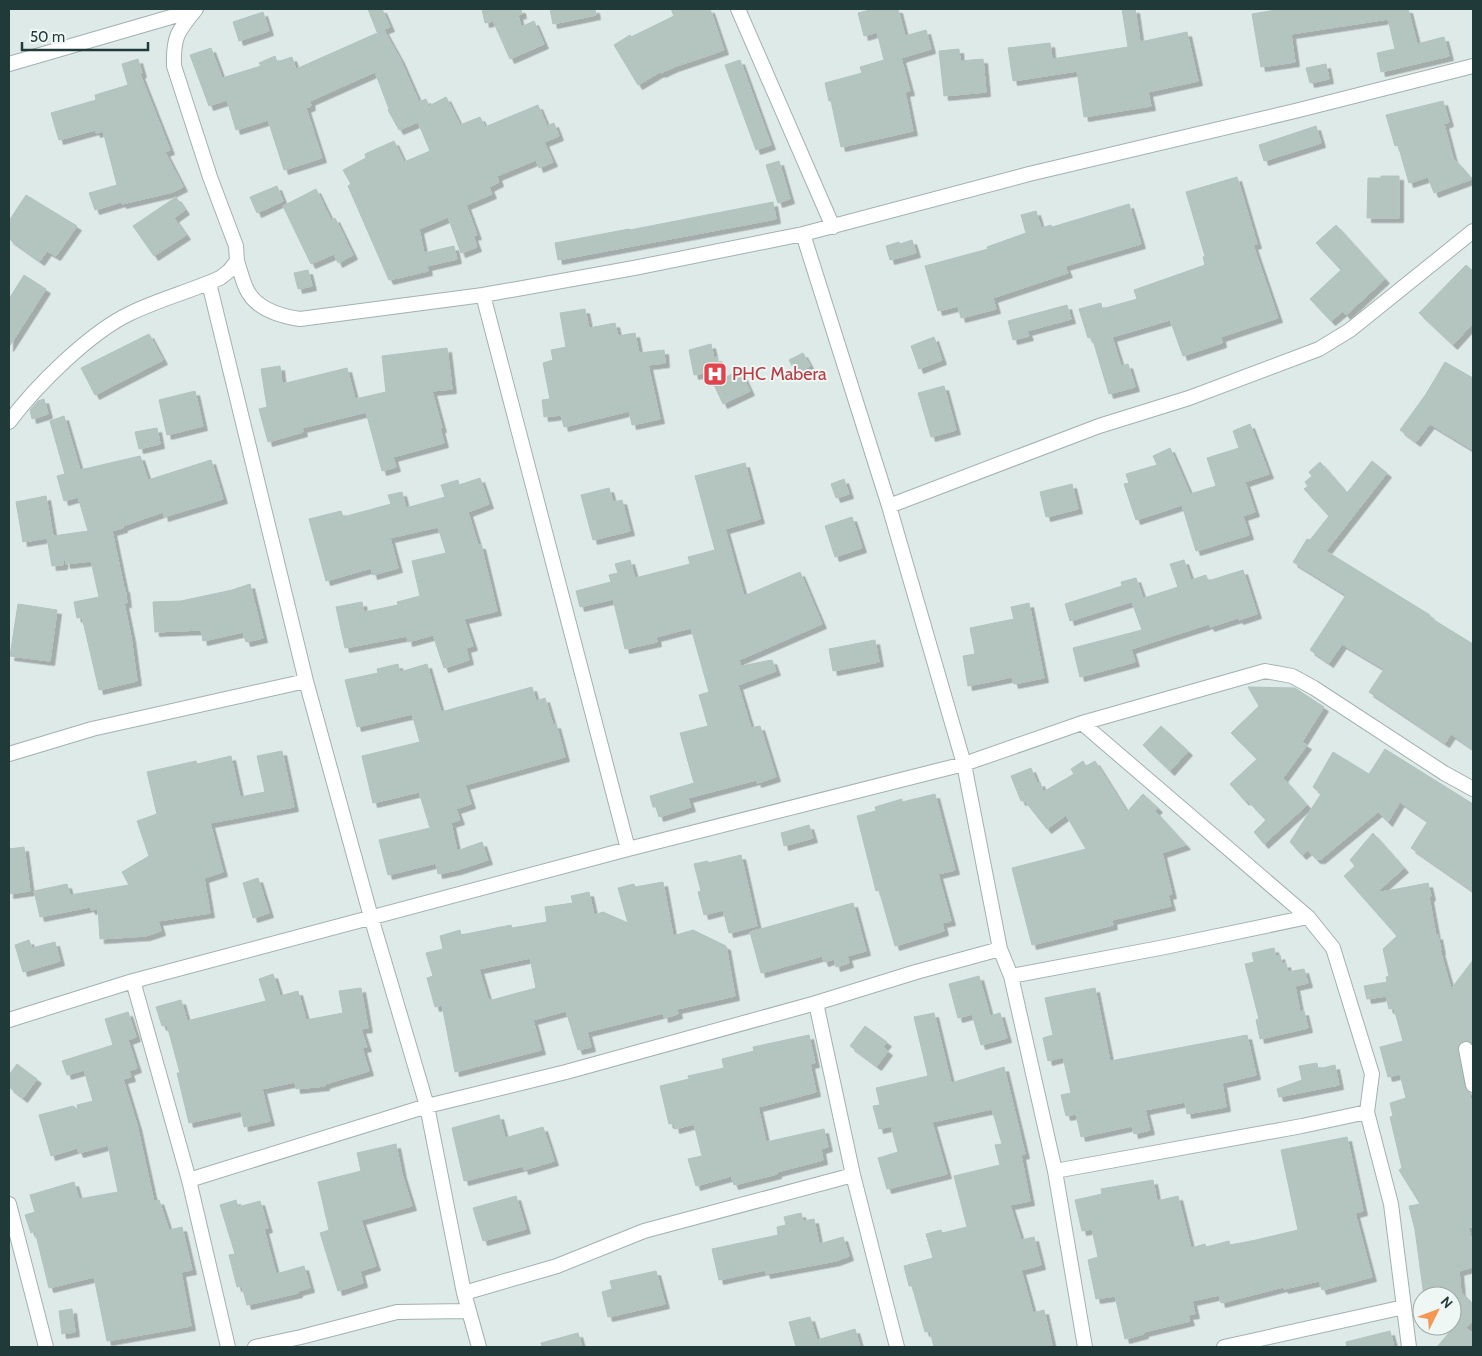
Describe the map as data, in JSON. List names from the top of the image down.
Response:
{
  "places": {
    "hospital": ["PHC Mabera"]
  },
  "scale_bar": "50 m",
  "north": "top right"
}
